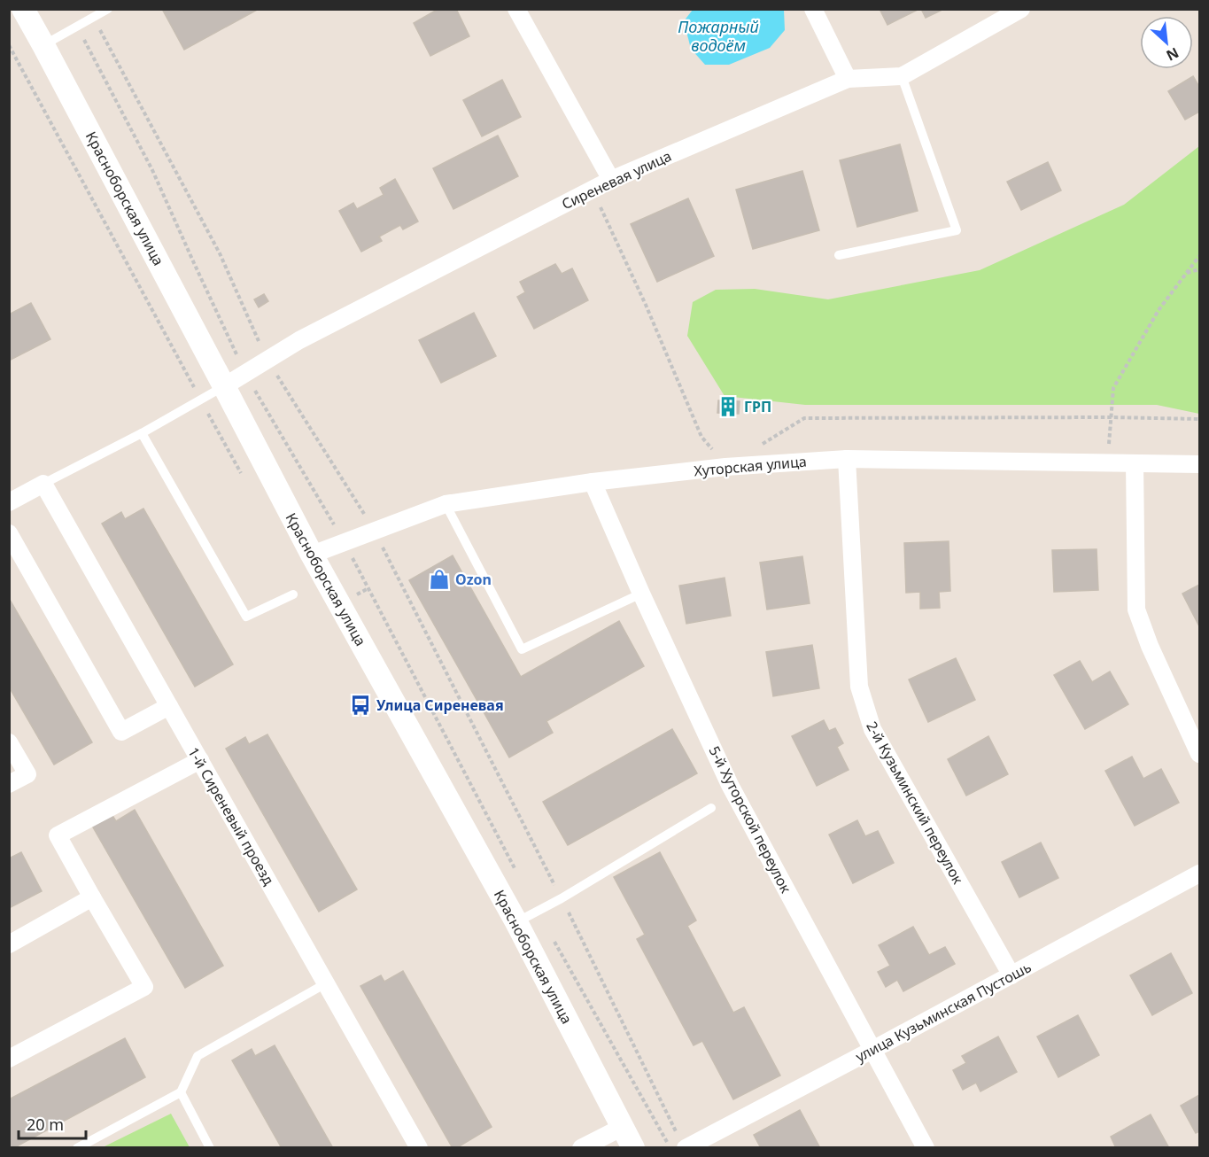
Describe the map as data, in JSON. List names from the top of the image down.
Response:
{
  "streets": {
    "street": [
      "Сиреневая улица",
      "Красноборская улица",
      "Хуторская улица",
      "2-й Кузьминский переулок",
      "1-й Сиреневый проезд",
      "5-й Хуторской переулок",
      "улица Кузьминская Пустошь"
    ]
  },
  "crossings": [
    ["Сиреневая улица", "Красноборская улица"],
    ["Красноборская улица", "Хуторская улица"],
    ["Хуторская улица", "2-й Кузьминский переулок"],
    ["Хуторская улица", "5-й Хуторской переулок"],
    ["2-й Кузьминский переулок", "улица Кузьминская Пустошь"],
    ["5-й Хуторской переулок", "улица Кузьминская Пустошь"]
  ],
  "water": ["Пожарный водоём"],
  "places": {
    "building": ["ГРП"],
    "shop": ["Ozon"],
    "bus stop": ["Улица Сиреневая"]
  },
  "scale_bar": "20 m",
  "north": "bottom right"
}
